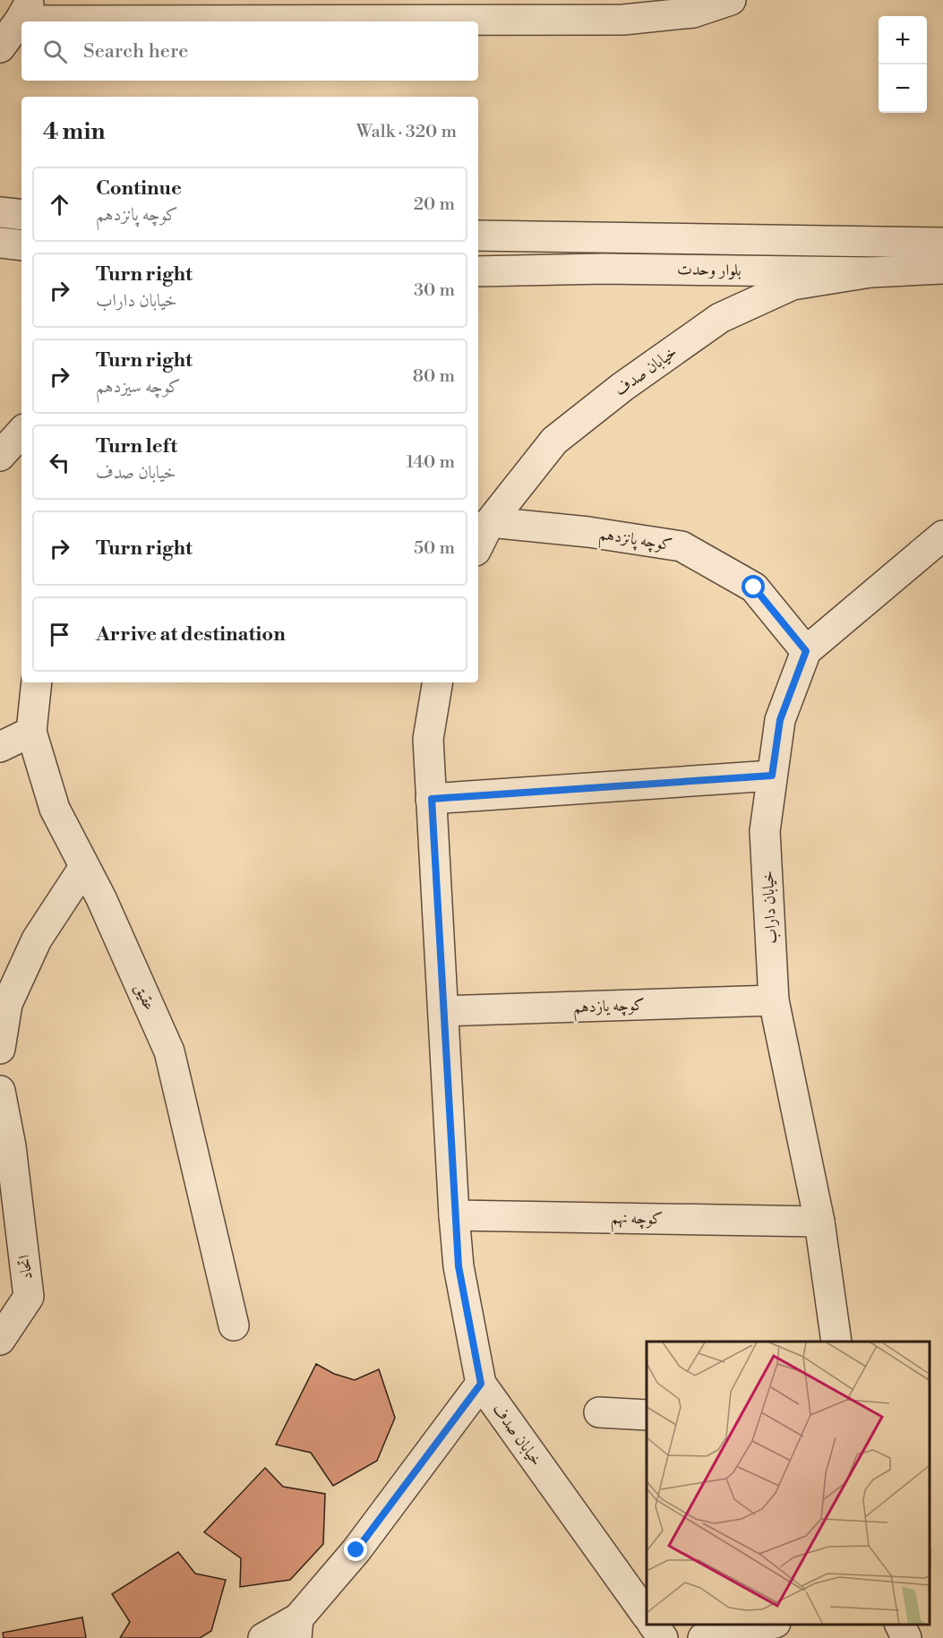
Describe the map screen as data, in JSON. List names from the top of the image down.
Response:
{
  "streets": {
    "street": [
      "بلوار وحدت",
      "خیابان صدف",
      "کوچه پانزدهم",
      "خیابان داراب",
      "عقیق",
      "کوچه یازدهم",
      "کوچه نهم",
      "اتحاد"
    ]
  },
  "crossings": [
    ["بلوار وحدت", "خیابان صدف"],
    ["خیابان صدف", "کوچه پانزدهم"],
    ["خیابان صدف", "کوچه یازدهم"],
    ["خیابان صدف", "کوچه نهم"],
    ["کوچه پانزدهم", "خیابان داراب"],
    ["خیابان داراب", "کوچه یازدهم"],
    ["خیابان داراب", "کوچه نهم"]
  ],
  "page": {
    "map_buttons": ["+", "−"],
    "search": "Search here",
    "heading": ["4 min", "Walk · 320 m"],
    "list": [
      ["Continue", "کوچه پانزدهم", "20 m"],
      ["Turn right", "خیابان داراب", "30 m"],
      ["Turn right", "کوچه سیزدهم", "80 m"],
      ["Turn left", "خیابان صدف", "140 m"],
      ["Turn right", "50 m"],
      "Arrive at destination"
    ]
  }
}
